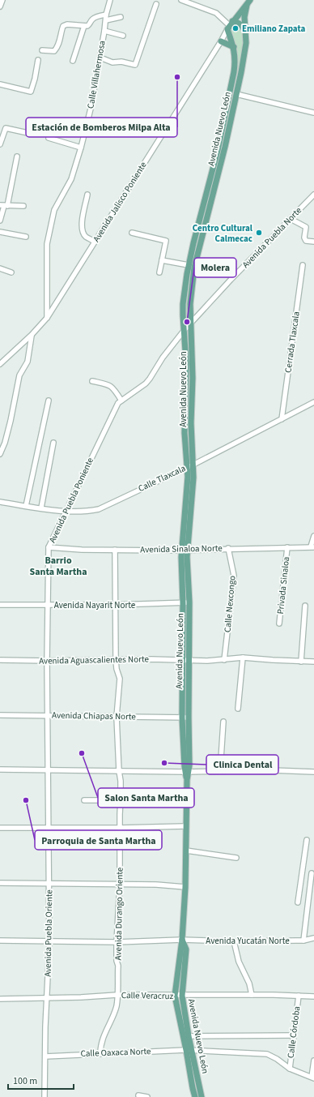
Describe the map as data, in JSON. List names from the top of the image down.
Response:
{
  "streets": {
    "main road": ["Avenida Nuevo León"],
    "street": [
      "Calle Villahermosa",
      "Avenida Jalisco Poniente",
      "Avenida Puebla Norte",
      "Cerrada Tlaxcala",
      "Calle Tlaxcala",
      "Avenida Puebla Poniente",
      "Avenida Sinaloa Norte",
      "Privada Sinaloa",
      "Calle Nexcongo",
      "Avenida Nayarit Norte",
      "Avenida Aguascalientes Norte",
      "Avenida Chiapas Norte",
      "Avenida Durango Oriente",
      "Avenida Puebla Oriente",
      "Avenida Yucatán Norte",
      "Calle Veracruz",
      "Calle Córdoba",
      "Calle Oaxaca Norte"
    ]
  },
  "crossings": [
    ["Calle Villahermosa", "Avenida Jalisco Poniente"],
    ["Avenida Nuevo León", "Avenida Jalisco Poniente"],
    ["Avenida Nuevo León", "Avenida Puebla Norte"],
    ["Avenida Nuevo León", "Calle Tlaxcala"],
    ["Avenida Nuevo León", "Avenida Puebla Poniente"],
    ["Avenida Nuevo León", "Avenida Sinaloa Norte"],
    ["Avenida Nuevo León", "Avenida Nayarit Norte"],
    ["Avenida Nuevo León", "Avenida Aguascalientes Norte"],
    ["Avenida Nuevo León", "Avenida Chiapas Norte"],
    ["Avenida Nuevo León", "Avenida Yucatán Norte"],
    ["Avenida Nuevo León", "Calle Veracruz"],
    ["Avenida Nuevo León", "Calle Oaxaca Norte"],
    ["Avenida Puebla Norte", "Avenida Puebla Poniente"],
    ["Cerrada Tlaxcala", "Calle Tlaxcala"],
    ["Calle Tlaxcala", "Avenida Puebla Poniente"],
    ["Avenida Puebla Poniente", "Avenida Sinaloa Norte"],
    ["Avenida Puebla Poniente", "Avenida Nayarit Norte"],
    ["Avenida Puebla Poniente", "Avenida Aguascalientes Norte"],
    ["Avenida Puebla Poniente", "Avenida Chiapas Norte"],
    ["Avenida Puebla Poniente", "Avenida Puebla Oriente"],
    ["Avenida Sinaloa Norte", "Privada Sinaloa"],
    ["Avenida Sinaloa Norte", "Calle Nexcongo"],
    ["Avenida Sinaloa Norte", "Avenida Durango Oriente"],
    ["Calle Nexcongo", "Avenida Aguascalientes Norte"],
    ["Avenida Nayarit Norte", "Avenida Durango Oriente"],
    ["Avenida Aguascalientes Norte", "Avenida Durango Oriente"],
    ["Avenida Chiapas Norte", "Avenida Durango Oriente"],
    ["Avenida Durango Oriente", "Avenida Yucatán Norte"],
    ["Avenida Durango Oriente", "Calle Veracruz"],
    ["Avenida Durango Oriente", "Calle Oaxaca Norte"],
    ["Avenida Puebla Oriente", "Avenida Yucatán Norte"],
    ["Avenida Puebla Oriente", "Calle Veracruz"],
    ["Avenida Puebla Oriente", "Calle Oaxaca Norte"],
    ["Calle Veracruz", "Calle Córdoba"],
    ["Calle Córdoba", "Calle Oaxaca Norte"]
  ],
  "districts": ["Barrio Santa Martha"],
  "places": [
    "Emiliano Zapata",
    "Estación de Bomberos Milpa Alta",
    "Centro Cultural Calmecac",
    "Molera",
    "Salon Santa Martha",
    "Clinica Dental",
    "Parroquia de Santa Martha"
  ],
  "scale_bar": "100 m"
}
